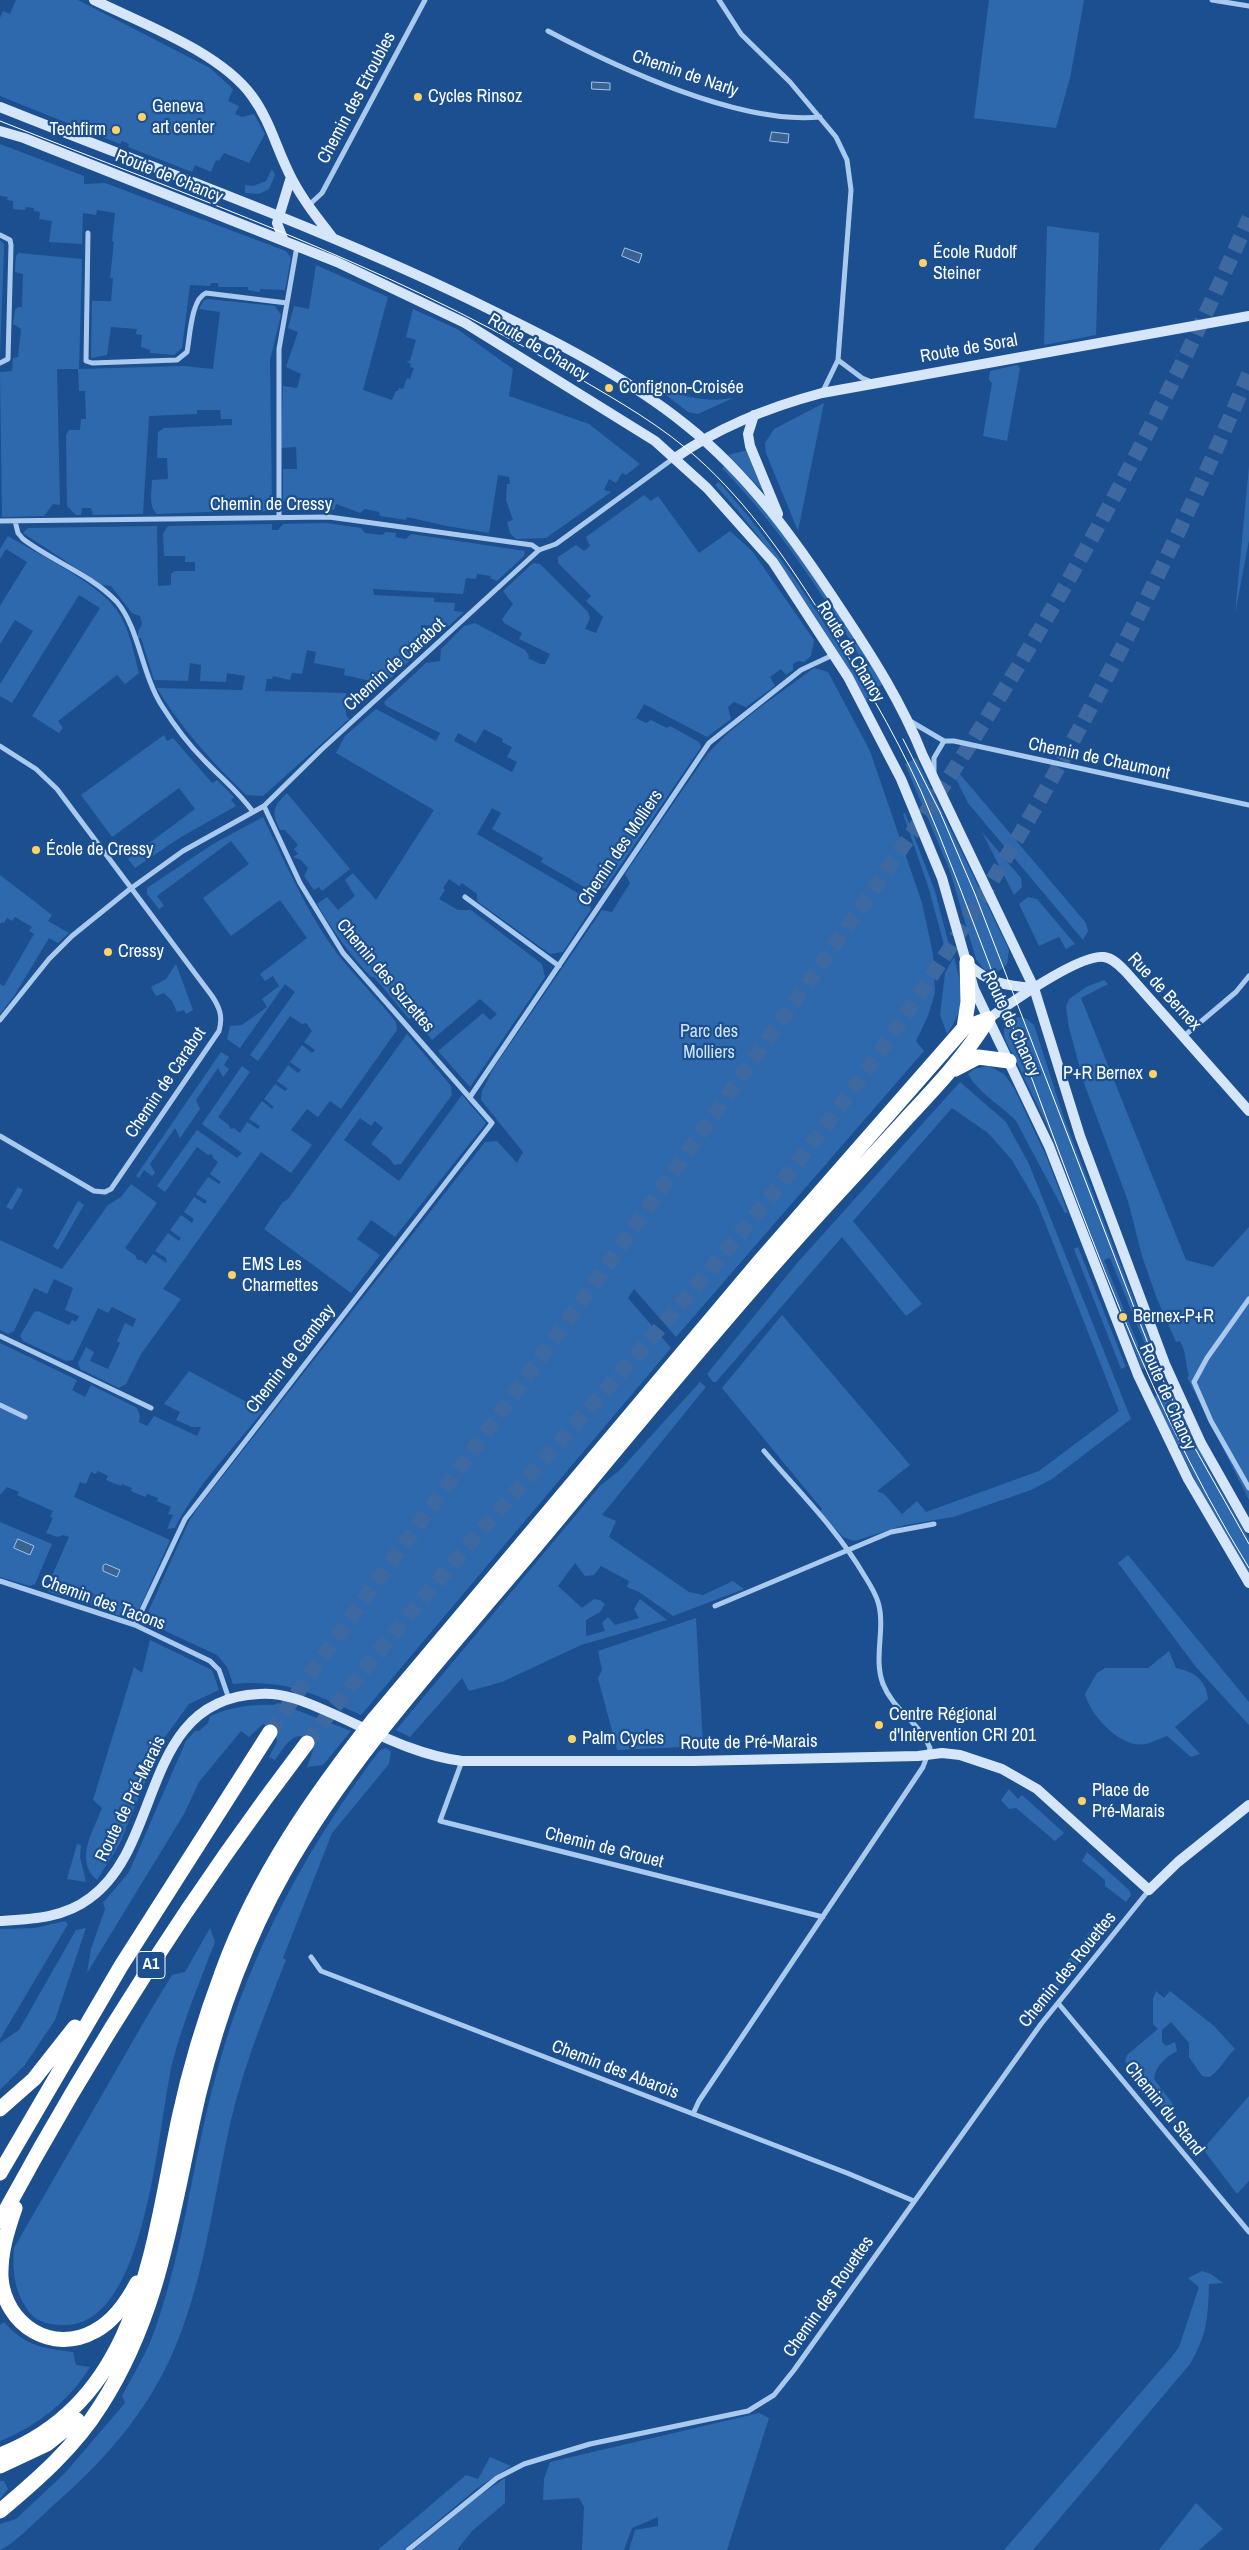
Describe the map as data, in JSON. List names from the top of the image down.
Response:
{
  "streets": {
    "highway": ["A1"],
    "main road": [
      "Route de Chancy",
      "Route de Soral",
      "Rue de Bernex",
      "Route de Pré-Marais"
    ],
    "street": [
      "Chemin de Narly",
      "Chemin des Etroubles",
      "Chemin de Cressy",
      "Chemin de Carabot",
      "Chemin de Chaumont",
      "Chemin des Molliers",
      "Chemin des Suzettes",
      "Chemin de Gambay",
      "Chemin des Tacons",
      "Chemin de Grouet",
      "Chemin des Rouettes",
      "Chemin des Abarois",
      "Chemin du Stand"
    ]
  },
  "crossings": [
    ["Route de Chancy", "Route de Soral"],
    ["Route de Chancy", "Chemin de Carabot"],
    ["Route de Chancy", "Chemin de Chaumont"],
    ["Route de Chancy", "Chemin des Molliers"],
    ["Route de Chancy", "Rue de Bernex"],
    ["Route de Soral", "Chemin de Carabot"],
    ["Chemin de Cressy", "Chemin de Carabot"],
    ["Chemin de Carabot", "Chemin des Suzettes"],
    ["Chemin des Molliers", "Chemin des Suzettes"],
    ["Chemin des Suzettes", "Chemin de Gambay"],
    ["Chemin de Gambay", "Chemin des Tacons"],
    ["Chemin des Tacons", "Route de Pré-Marais"],
    ["Route de Pré-Marais", "Chemin de Grouet"],
    ["Route de Pré-Marais", "Chemin des Rouettes"],
    ["Chemin des Rouettes", "Chemin des Abarois"],
    ["Chemin des Rouettes", "Chemin du Stand"]
  ],
  "parks": ["Parc des Molliers"],
  "places": [
    "Cycles Rinsoz",
    "Geneva art center",
    "Techfirm",
    "École Rudolf Steiner",
    "Confignon-Croisée",
    "École de Cressy",
    "Cressy",
    "P+R Bernex",
    "EMS Les Charmettes",
    "Bernex-P+R",
    "Centre Régional d'Intervention CRI 201",
    "Palm Cycles",
    "Place de Pré-Marais"
  ]
}
